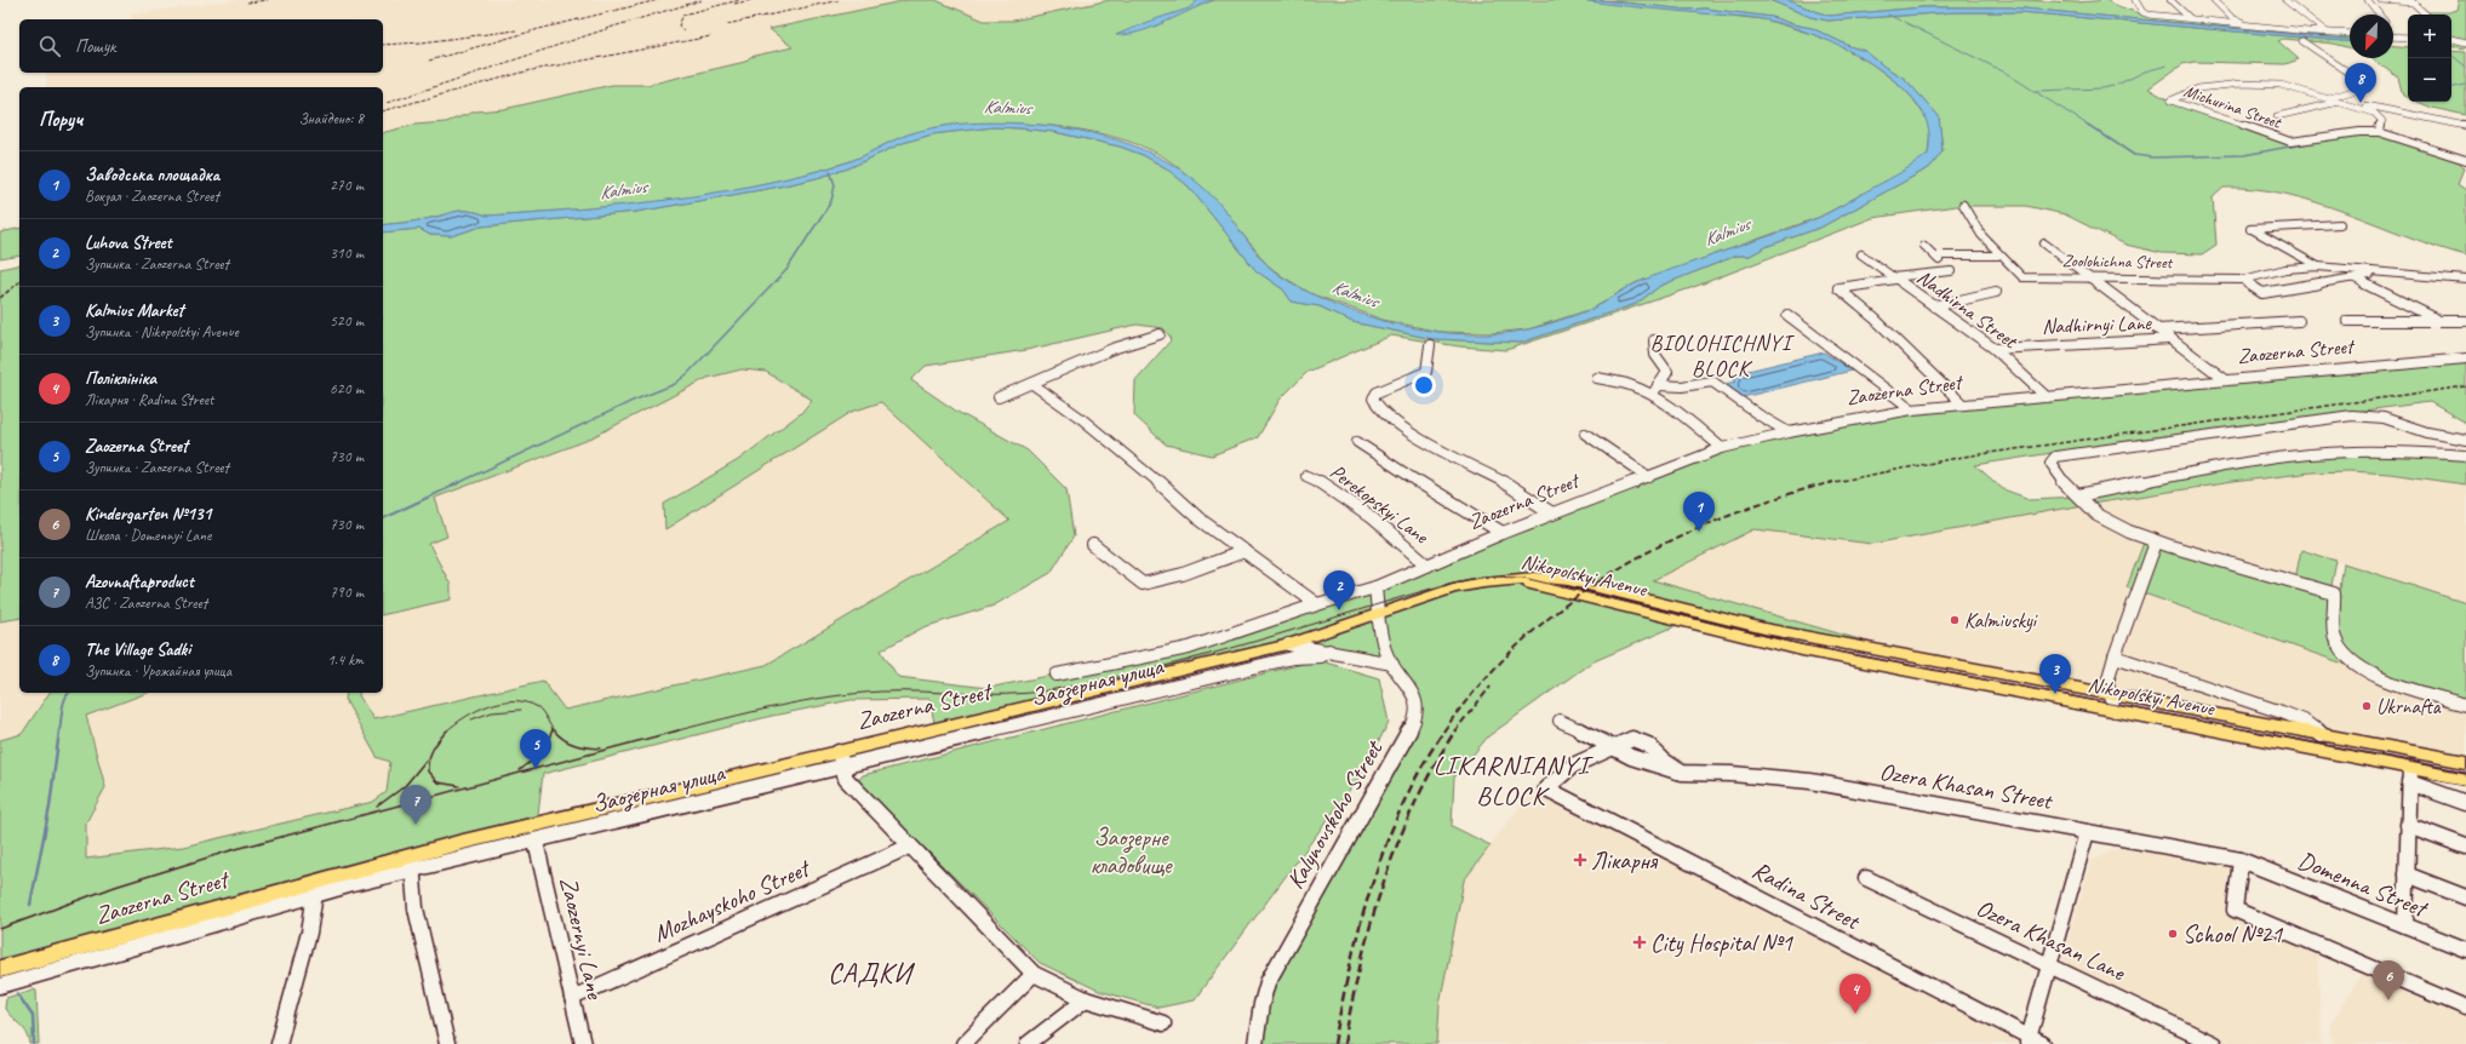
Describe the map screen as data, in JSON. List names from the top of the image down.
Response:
{
  "streets": {
    "main road": ["Zaozerna Street", "Nikopolskyi Avenue"],
    "street": [
      "Michurina Street",
      "Zoolohichna Street",
      "Nadhirna Street",
      "Nadhirnyi Lane",
      "Perekopskyi Lane",
      "Заозерная улица",
      "Ozera Khasan Street",
      "Kalynovskoho Street",
      "Domenna Street",
      "Radina Street",
      "Mozhayskoho Street",
      "Zaozernyi Lane",
      "Ozera Khasan Lane"
    ]
  },
  "crossings": [
    ["Nadhirna Street", "Nadhirnyi Lane"],
    ["Nadhirna Street", "Zaozerna Street"],
    ["Zaozerna Street", "Perekopskyi Lane"],
    ["Zaozerna Street", "Nikopolskyi Avenue"],
    ["Zaozerna Street", "Заозерная улица"],
    ["Zaozerna Street", "Kalynovskoho Street"],
    ["Заозерная улица", "Zaozernyi Lane"],
    ["Ozera Khasan Street", "Domenna Street"],
    ["Ozera Khasan Street", "Radina Street"],
    ["Mozhayskoho Street", "Zaozernyi Lane"]
  ],
  "districts": ["BIOLOHICHNYI BLOCK", "LIKARNIANYI BLOCK", "САДКИ"],
  "water": ["Kalmius"],
  "parks": ["Заозерне кладовище"],
  "places": {
    "other": ["Kalmiuskyi", "Ukrnafta", "School №21"],
    "health": ["Лікарня", "City Hospital №1"]
  },
  "north": "bottom left",
  "page": {
    "map_buttons": ["+", "−"],
    "search": "Пошук",
    "pins": [
      "8",
      "1",
      "2",
      "3",
      "5",
      "7",
      "6",
      "4"
    ],
    "heading": ["Поруч", "Знайдено: 8"],
    "list": [
      {
        "mark": "1",
        "name": "Заводська площадка",
        "note": "Вокзал · Zaozerna Street",
        "value": "270 m"
      },
      {
        "mark": "2",
        "name": "Luhova Street",
        "note": "Зупинка · Zaozerna Street",
        "value": "310 m"
      },
      {
        "mark": "3",
        "name": "Kalmius Market",
        "note": "Зупинка · Nikopolskyi Avenue",
        "value": "520 m"
      },
      {
        "mark": "4",
        "name": "Поліклініка",
        "note": "Лікарня · Radina Street",
        "value": "620 m"
      },
      {
        "mark": "5",
        "name": "Zaozerna Street",
        "note": "Зупинка · Zaozerna Street",
        "value": "730 m"
      },
      {
        "mark": "6",
        "name": "Kindergarten №131",
        "note": "Школа · Domennyi Lane",
        "value": "730 m"
      },
      {
        "mark": "7",
        "name": "Azovnaftaproduct",
        "note": "АЗС · Zaozerna Street",
        "value": "790 m"
      },
      {
        "mark": "8",
        "name": "The Village Sadki",
        "note": "Зупинка · Урожайная улица",
        "value": "1.4 km"
      }
    ]
  }
}
